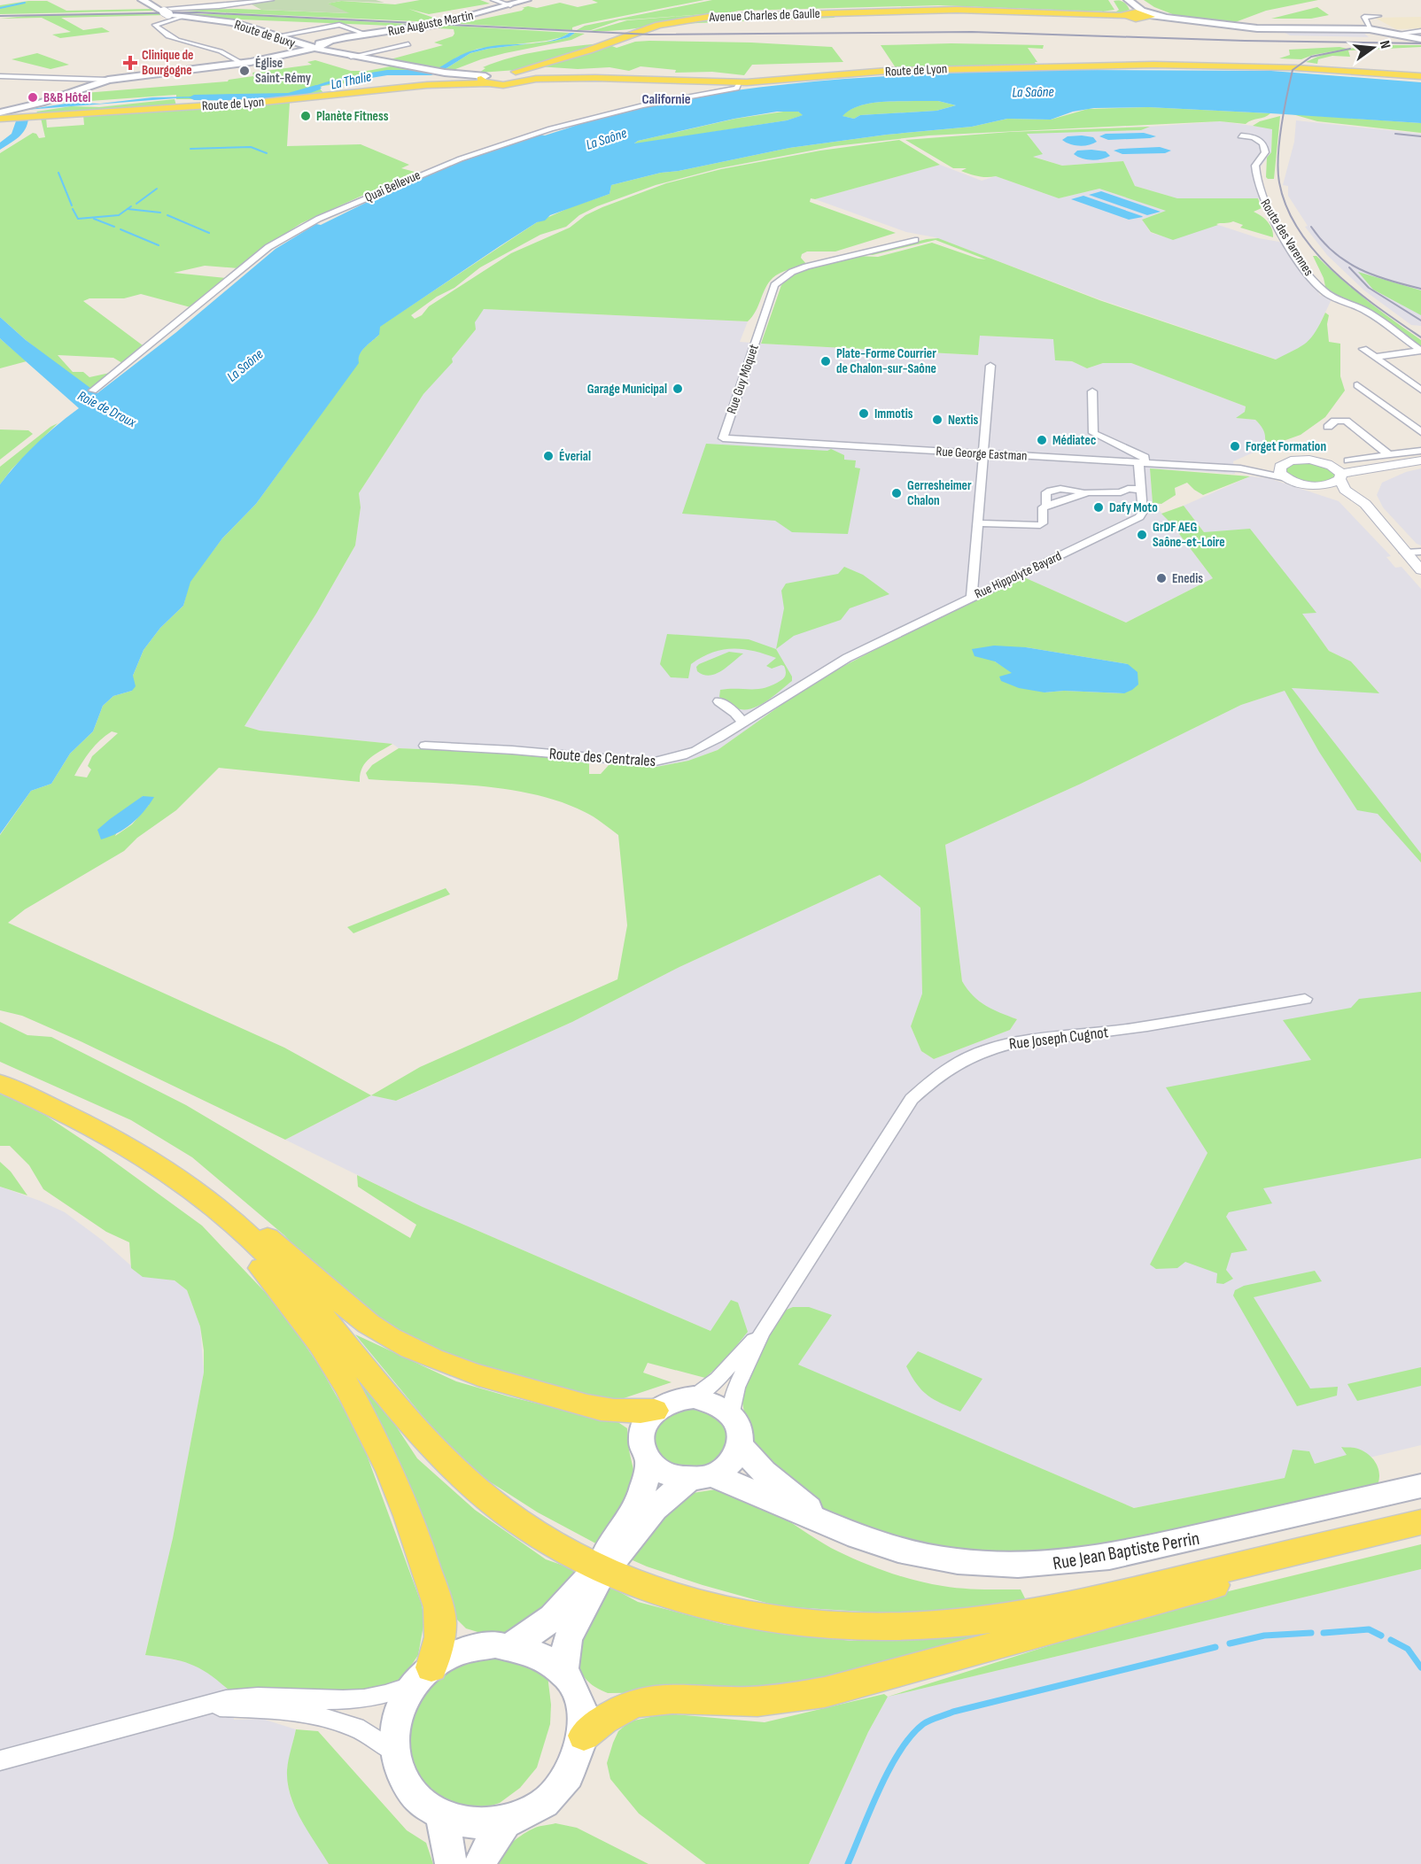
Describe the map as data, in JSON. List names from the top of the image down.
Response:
{
  "streets": {
    "main road": [
      "Avenue Charles de Gaulle",
      "Rue Auguste Martin",
      "Route de Buxy",
      "Route de Lyon",
      "Rue Jean Baptiste Perrin"
    ],
    "street": [
      "Quai Bellevue",
      "Route des Varennes",
      "Rue Guy Môquet",
      "Rue George Eastman",
      "Rue Hippolyte Bayard",
      "Route des Centrales",
      "Rue Joseph Cugnot"
    ]
  },
  "crossings": [
    ["Avenue Charles de Gaulle", "Route de Buxy"],
    ["Avenue Charles de Gaulle", "Route de Lyon"],
    ["Rue Auguste Martin", "Route de Buxy"],
    ["Route de Buxy", "Route de Lyon"],
    ["Route de Lyon", "Quai Bellevue"],
    ["Rue Guy Môquet", "Rue George Eastman"],
    ["Rue George Eastman", "Rue Hippolyte Bayard"],
    ["Rue Hippolyte Bayard", "Route des Centrales"],
    ["Rue Joseph Cugnot", "Rue Jean Baptiste Perrin"]
  ],
  "districts": ["Californie"],
  "water": ["La Thalie", "La Saône", "Roie de Droux"],
  "places": {
    "health": ["Clinique de Bourgogne"],
    "other": [
      "Église Saint-Rémy",
      "B&B Hôtel",
      "Planète Fitness",
      "Plate-Forme Courrier de Chalon-sur-Saône",
      "Garage Municipal",
      "Immotis",
      "Nextis",
      "Médiatec",
      "Forget Formation",
      "Éverial",
      "Gerresheimer Chalon",
      "Dafy Moto",
      "GrDF AEG Saône-et-Loire",
      "Enedis"
    ]
  },
  "north": "right"
}
